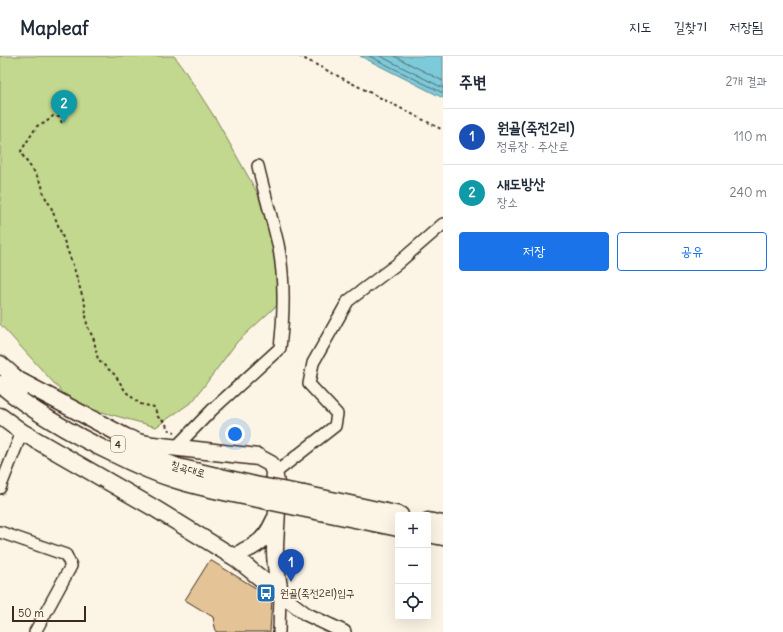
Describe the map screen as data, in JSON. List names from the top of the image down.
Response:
{
  "streets": {
    "highway": ["4", "칠곡대로"]
  },
  "places": {
    "bus stop": ["원골(죽전2리)입구"]
  },
  "scale_bar": "50 m",
  "page": {
    "header": "Mapleaf",
    "nav": ["지도", "길찾기", "저장됨"],
    "heading": ["주변", "2개 결과"],
    "pins": ["2", "1"],
    "list": [
      {
        "mark": "1",
        "name": "원골(죽전2리)",
        "note": "정류장 · 주산로",
        "value": "110 m"
      },
      {
        "mark": "2",
        "name": "새도방산",
        "note": "장소",
        "value": "240 m"
      }
    ],
    "buttons": ["저장", "공유"],
    "map_buttons": ["+", "−"],
    "scale": "50 m"
  }
}
